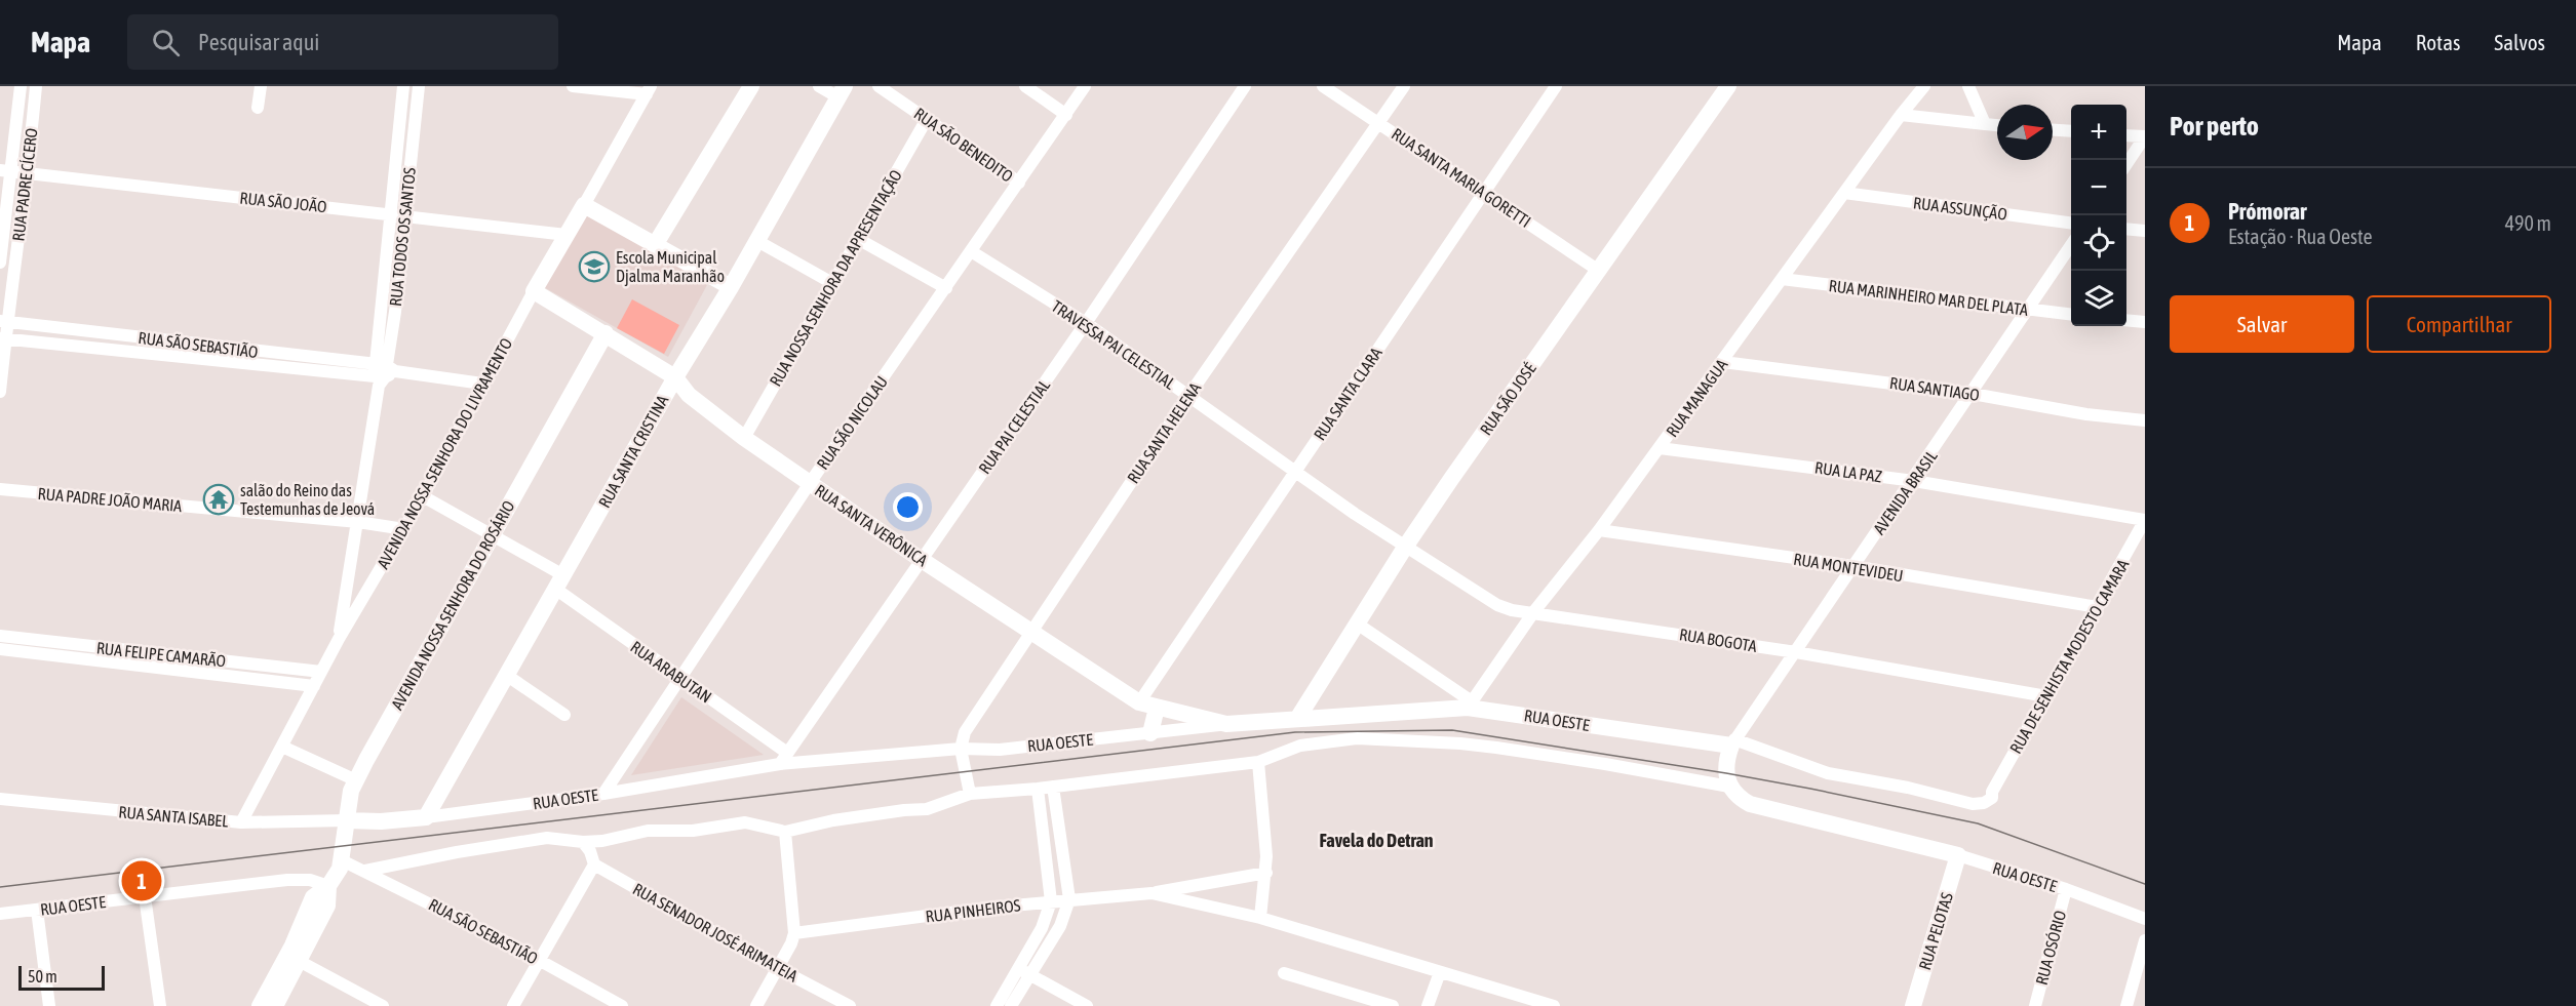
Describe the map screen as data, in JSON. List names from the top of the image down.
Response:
{
  "streets": {
    "main road": [
      "RUA SÃO JOSÉ",
      "RUA SANTA CRISTINA",
      "AVENIDA NOSSA SENHORA DO LIVRAMENTO",
      "RUA SANTA VERÔNICA",
      "AVENIDA NOSSA SENHORA DO ROSÁRIO",
      "RUA OESTE",
      "RUA PELOTAS"
    ],
    "street": [
      "RUA SÃO BENEDITO",
      "RUA SANTA MARIA GORETTI",
      "RUA PADRE CÍCERO",
      "RUA SÃO JOÃO",
      "RUA ASSUNÇÃO",
      "RUA TODOS OS SANTOS",
      "RUA NOSSA SENHORA DA APRESENTAÇÃO",
      "RUA MARINHEIRO MAR DEL PLATA",
      "RUA SÃO SEBASTIÃO",
      "TRAVESSA PAI CELESTIAL",
      "RUA SANTIAGO",
      "RUA SANTA CLARA",
      "RUA MANAGUA",
      "RUA SÃO NICOLAU",
      "RUA PAI CELESTIAL",
      "RUA SANTA HELENA",
      "RUA LA PAZ",
      "AVENIDA BRASIL",
      "RUA PADRE JOÃO MARIA",
      "RUA MONTEVIDEU",
      "RUA BOGOTA",
      "RUA FELIPE CAMARÃO",
      "RUA DE SENHISTA MODESTO CAMARA",
      "RUA ARABUTAN",
      "RUA SANTA ISABEL",
      "RUA PINHEIROS",
      "RUA SENADOR JOSÉ ARIMATEIA",
      "RUA OSÓRIO"
    ]
  },
  "crossings": [
    ["RUA SÃO BENEDITO", "RUA NOSSA SENHORA DA APRESENTAÇÃO"],
    ["RUA SÃO BENEDITO", "RUA SÃO NICOLAU"],
    ["RUA SANTA MARIA GORETTI", "RUA SANTA CLARA"],
    ["RUA SANTA MARIA GORETTI", "RUA SÃO JOSÉ"],
    ["RUA SANTA MARIA GORETTI", "RUA SANTA HELENA"],
    ["RUA PADRE CÍCERO", "RUA SÃO JOÃO"],
    ["RUA PADRE CÍCERO", "RUA SÃO SEBASTIÃO"],
    ["RUA SÃO JOÃO", "RUA TODOS OS SANTOS"],
    ["RUA SÃO JOÃO", "AVENIDA NOSSA SENHORA DO LIVRAMENTO"],
    ["RUA ASSUNÇÃO", "RUA MANAGUA"],
    ["RUA TODOS OS SANTOS", "RUA SÃO SEBASTIÃO"],
    ["RUA TODOS OS SANTOS", "AVENIDA NOSSA SENHORA DO LIVRAMENTO"],
    ["RUA TODOS OS SANTOS", "RUA PADRE JOÃO MARIA"],
    ["RUA NOSSA SENHORA DA APRESENTAÇÃO", "RUA SANTA VERÔNICA"],
    ["RUA MARINHEIRO MAR DEL PLATA", "RUA MANAGUA"],
    ["RUA MARINHEIRO MAR DEL PLATA", "AVENIDA BRASIL"],
    ["RUA SÃO SEBASTIÃO", "AVENIDA NOSSA SENHORA DO LIVRAMENTO"],
    ["RUA SÃO SEBASTIÃO", "AVENIDA NOSSA SENHORA DO ROSÁRIO"],
    ["RUA SÃO SEBASTIÃO", "RUA OESTE"],
    ["TRAVESSA PAI CELESTIAL", "RUA SANTA CLARA"],
    ["TRAVESSA PAI CELESTIAL", "RUA SÃO JOSÉ"],
    ["TRAVESSA PAI CELESTIAL", "RUA SÃO NICOLAU"],
    ["TRAVESSA PAI CELESTIAL", "RUA PAI CELESTIAL"],
    ["TRAVESSA PAI CELESTIAL", "RUA SANTA HELENA"],
    ["TRAVESSA PAI CELESTIAL", "RUA BOGOTA"],
    ["RUA SANTIAGO", "RUA MANAGUA"],
    ["RUA SANTIAGO", "AVENIDA BRASIL"],
    ["RUA SANTA CLARA", "RUA SANTA VERÔNICA"],
    ["RUA MANAGUA", "RUA LA PAZ"],
    ["RUA MANAGUA", "RUA MONTEVIDEU"],
    ["RUA MANAGUA", "RUA BOGOTA"],
    ["RUA MANAGUA", "RUA OESTE"],
    ["RUA SÃO JOSÉ", "RUA BOGOTA"],
    ["RUA SÃO JOSÉ", "RUA OESTE"],
    ["RUA SÃO NICOLAU", "RUA SANTA VERÔNICA"],
    ["RUA SÃO NICOLAU", "RUA ARABUTAN"],
    ["RUA SÃO NICOLAU", "RUA OESTE"],
    ["RUA PAI CELESTIAL", "RUA SANTA VERÔNICA"],
    ["RUA PAI CELESTIAL", "RUA ARABUTAN"],
    ["RUA PAI CELESTIAL", "RUA OESTE"],
    ["RUA SANTA HELENA", "RUA SANTA VERÔNICA"],
    ["RUA SANTA HELENA", "RUA OESTE"],
    ["RUA SANTA CRISTINA", "RUA SANTA VERÔNICA"],
    ["RUA SANTA CRISTINA", "RUA ARABUTAN"],
    ["RUA SANTA CRISTINA", "RUA OESTE"],
    ["AVENIDA NOSSA SENHORA DO LIVRAMENTO", "RUA PADRE JOÃO MARIA"],
    ["AVENIDA NOSSA SENHORA DO LIVRAMENTO", "RUA SANTA VERÔNICA"],
    ["AVENIDA NOSSA SENHORA DO LIVRAMENTO", "RUA FELIPE CAMARÃO"],
    ["AVENIDA NOSSA SENHORA DO LIVRAMENTO", "RUA ARABUTAN"],
    ["AVENIDA NOSSA SENHORA DO LIVRAMENTO", "RUA SANTA ISABEL"],
    ["RUA LA PAZ", "AVENIDA BRASIL"],
    ["RUA LA PAZ", "RUA DE SENHISTA MODESTO CAMARA"],
    ["AVENIDA BRASIL", "RUA MONTEVIDEU"],
    ["AVENIDA BRASIL", "RUA BOGOTA"],
    ["AVENIDA BRASIL", "RUA OESTE"],
    ["RUA SANTA VERÔNICA", "AVENIDA NOSSA SENHORA DO ROSÁRIO"],
    ["RUA SANTA VERÔNICA", "RUA OESTE"],
    ["RUA MONTEVIDEU", "RUA DE SENHISTA MODESTO CAMARA"],
    ["AVENIDA NOSSA SENHORA DO ROSÁRIO", "RUA ARABUTAN"],
    ["AVENIDA NOSSA SENHORA DO ROSÁRIO", "RUA OESTE"],
    ["AVENIDA NOSSA SENHORA DO ROSÁRIO", "RUA SANTA ISABEL"],
    ["RUA BOGOTA", "RUA DE SENHISTA MODESTO CAMARA"],
    ["RUA DE SENHISTA MODESTO CAMARA", "RUA OESTE"],
    ["RUA ARABUTAN", "RUA OESTE"],
    ["RUA OESTE", "RUA SANTA ISABEL"],
    ["RUA OESTE", "RUA PELOTAS"],
    ["RUA OESTE", "RUA OSÓRIO"]
  ],
  "districts": ["Favela do Detran"],
  "places": {
    "school or university": ["Escola Municipal Djalma Maranhão"],
    "temple": ["salão do Reino das Testemunhas de Jeová"]
  },
  "scale_bar": "50 m",
  "north": "right",
  "page": {
    "header": "Mapa",
    "search": "Pesquisar aqui",
    "nav": ["Mapa", "Rotas", "Salvos"],
    "heading": "Por perto",
    "map_buttons": ["+", "−"],
    "list": [
      {
        "mark": "1",
        "name": "Prómorar",
        "note": "Estação · Rua Oeste",
        "value": "490 m"
      }
    ],
    "buttons": ["Salvar", "Compartilhar"],
    "pins": "1",
    "scale": "50 m"
  }
}
